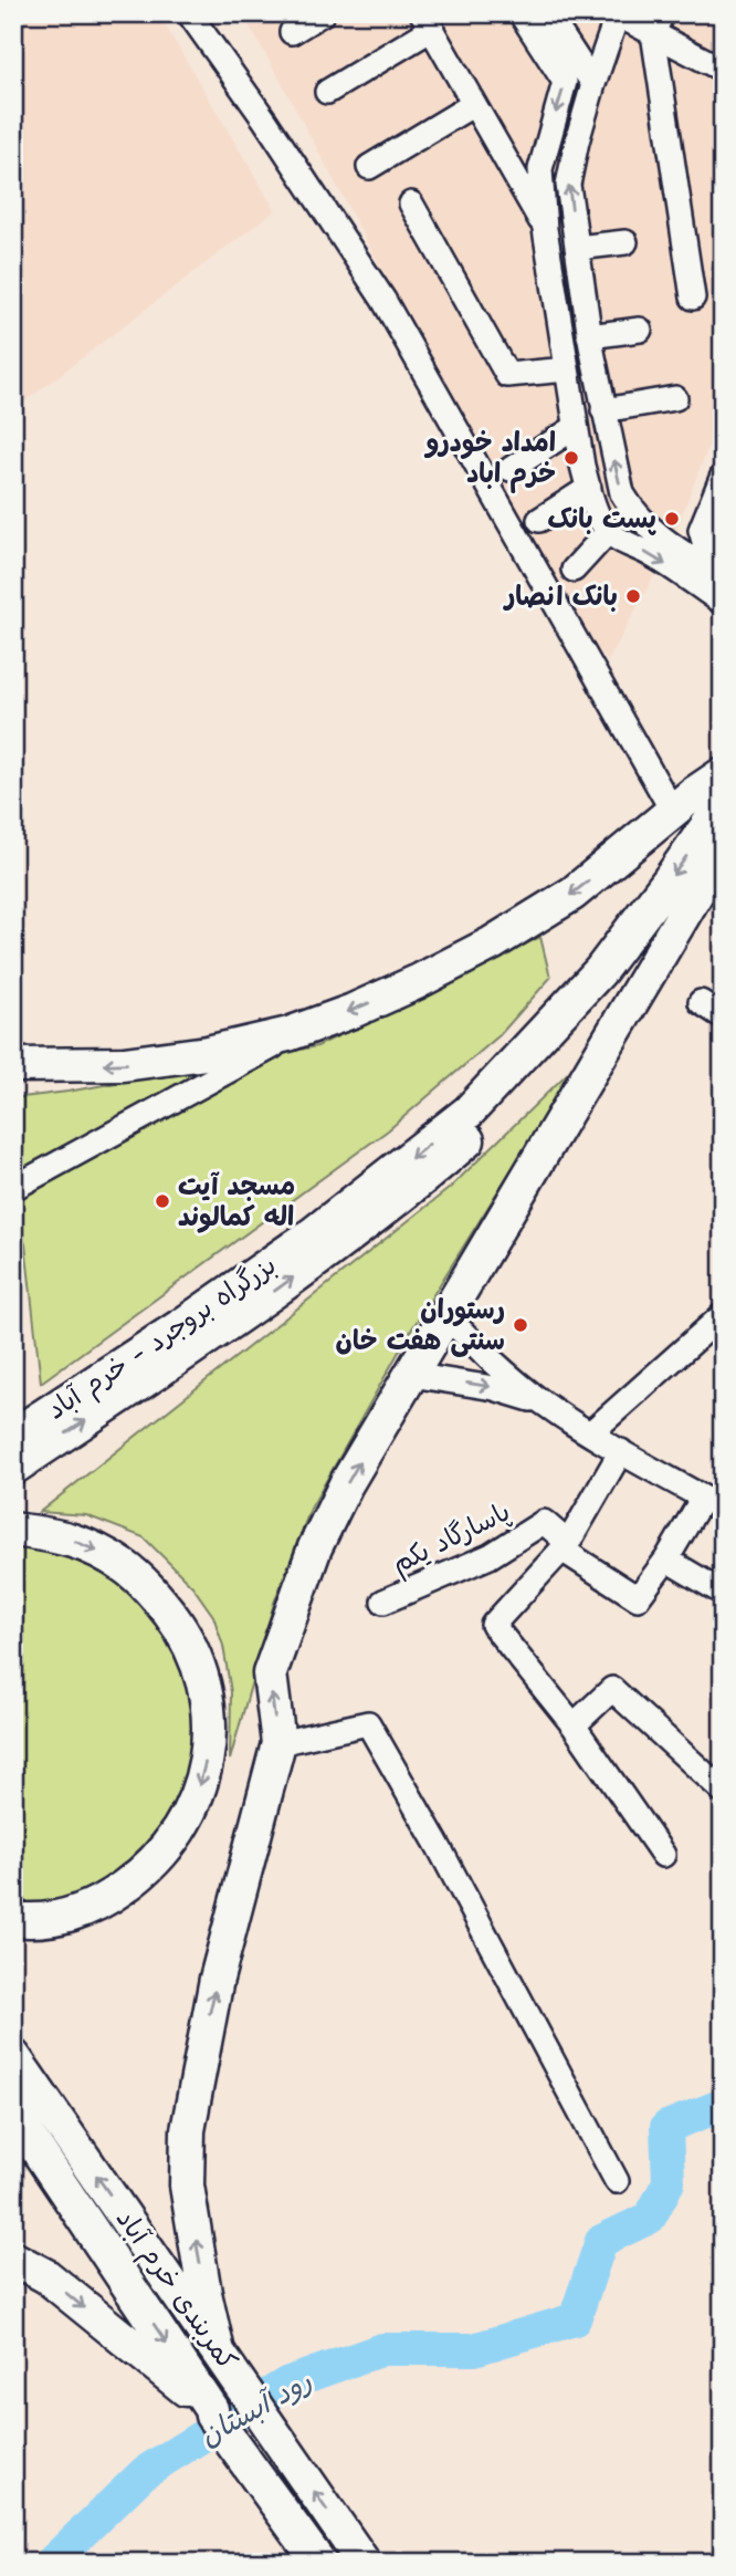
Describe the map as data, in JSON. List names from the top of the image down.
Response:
{
  "streets": {
    "highway": ["بزرگراه بروجرد - خرم آباد", "کمربندی خرم آباد"],
    "street": ["پاسارگاد یکم"]
  },
  "water": ["رود آبستان"],
  "places": [
    "امداد خودرو خرم اباد",
    "پست بانک",
    "بانک انصار",
    "مسجد آیت اله کمالوند",
    "رستوران سنتی هفت خان"
  ]
}
